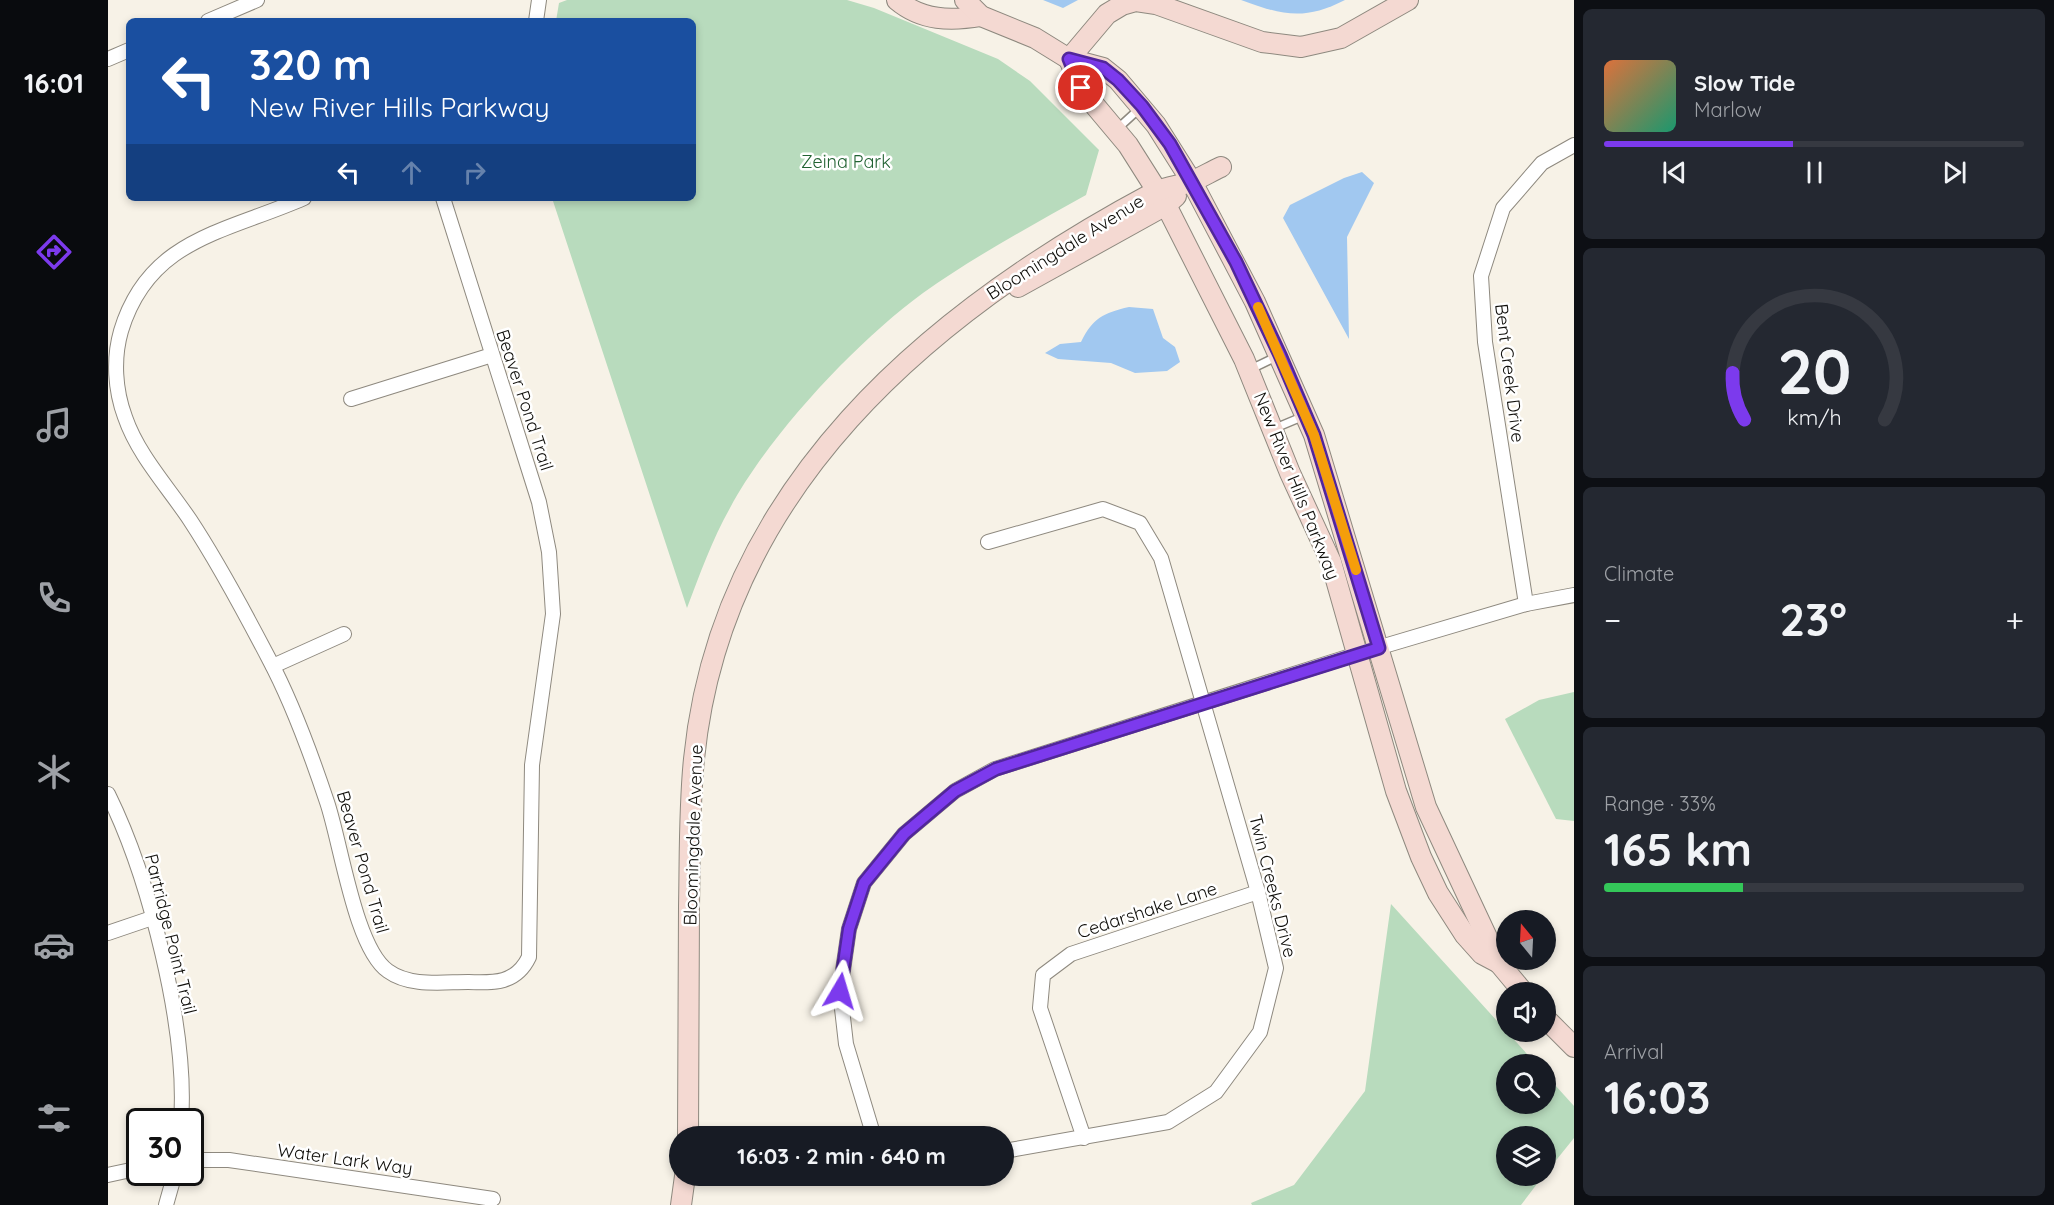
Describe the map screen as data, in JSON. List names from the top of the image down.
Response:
{
  "streets": {
    "street": [
      "Bloomingdale Avenue",
      "Bent Creek Drive",
      "Beaver Pond Trail",
      "New River Hills Parkway",
      "Twin Creeks Drive",
      "Cedarshake Lane",
      "Partridge Point Trail",
      "Water Lark Way"
    ]
  },
  "crossings": [
    ["Bloomingdale Avenue", "New River Hills Parkway"],
    ["Twin Creeks Drive", "Cedarshake Lane"]
  ],
  "parks": ["Zeina Park"],
  "north": "top",
  "page": {
    "tabs": "16:01",
    "turn": ["320 m", "New River Hills Parkway"],
    "song": ["Slow Tide", "Marlow"],
    "tile": [
      "Climate",
      ["Range · 33%", "165 km"],
      ["Arrival", "16:03"]
    ],
    "heat": ["−", "23°", "+"],
    "limit": "30",
    "trip": "16:03 · 2 min · 640 m",
    "gauge": ["20", "km/h"]
  }
}
